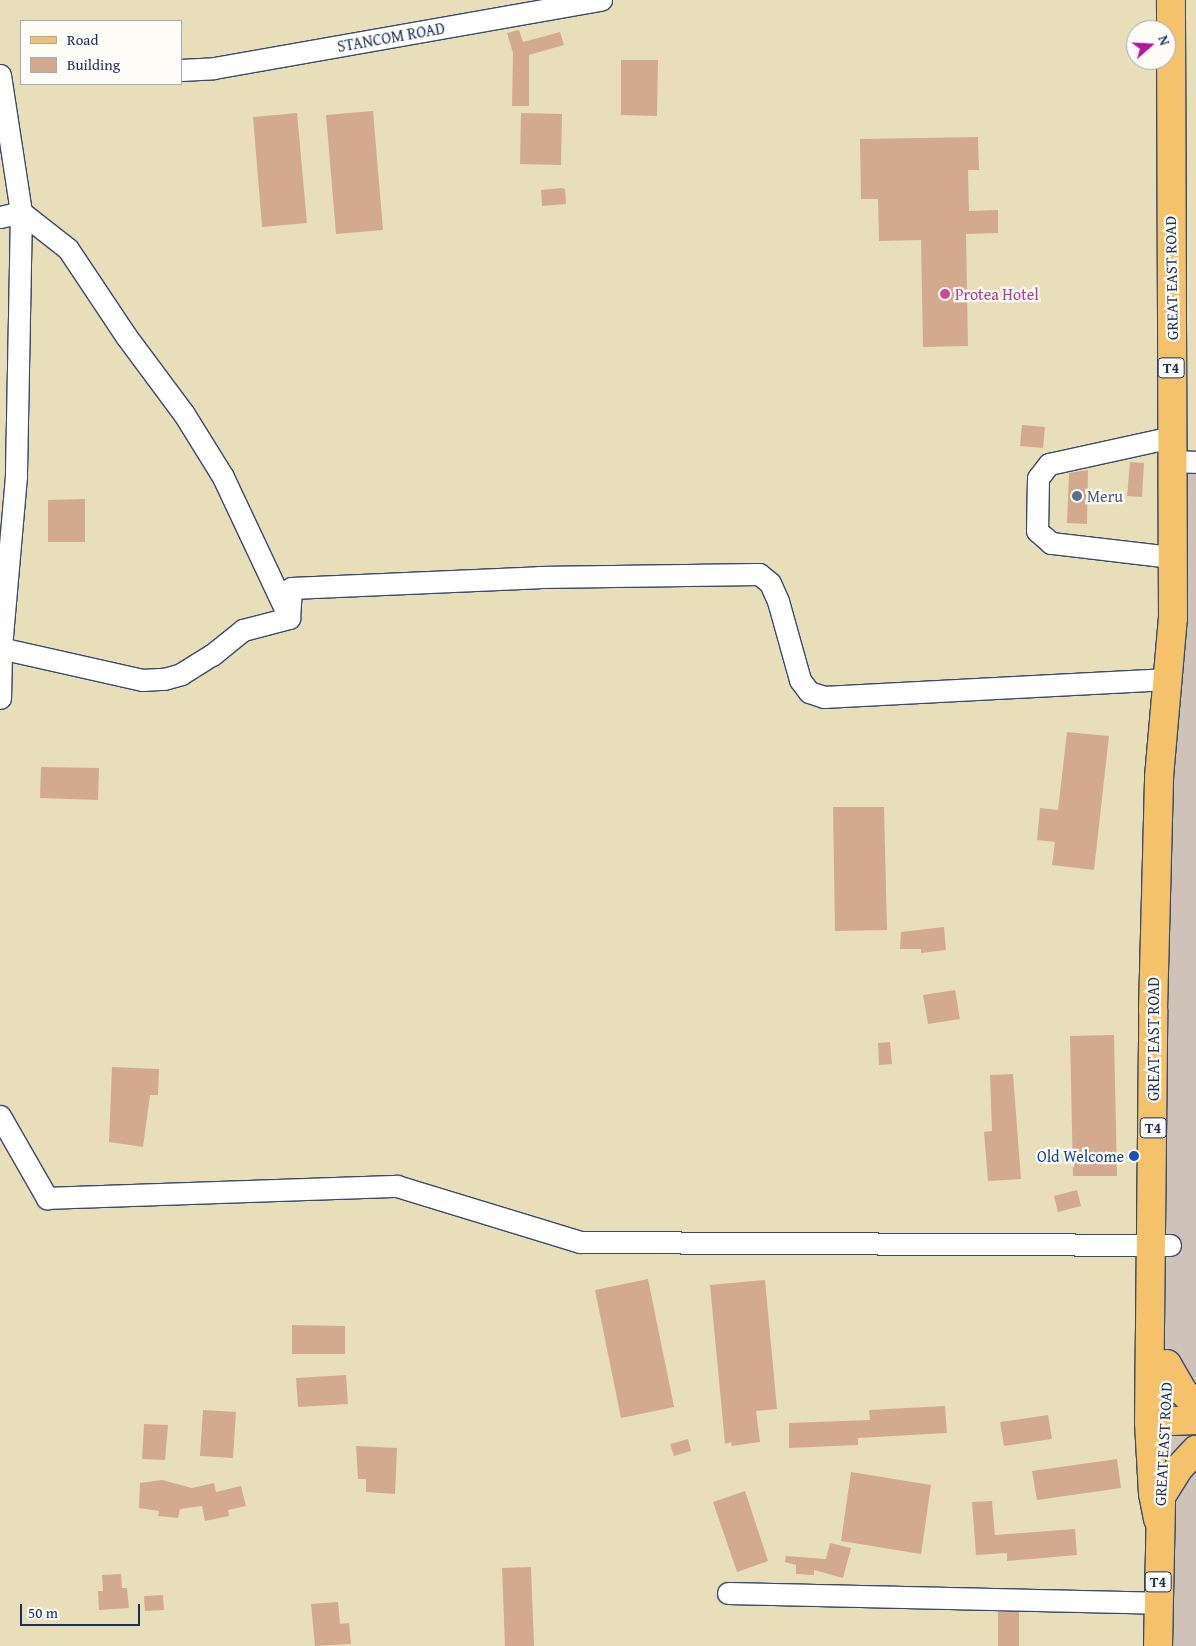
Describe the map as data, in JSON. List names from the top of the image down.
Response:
{
  "streets": {
    "main road": ["GREAT EAST ROAD", "T4"],
    "street": ["STANCOM ROAD"]
  },
  "crossings": [
    ["GREAT EAST ROAD", "T4"]
  ],
  "places": ["Protea Hotel", "Meru", "Old Welcome"],
  "legend": ["Road", "Building"],
  "scale_bar": "50 m",
  "north": "right"
}
